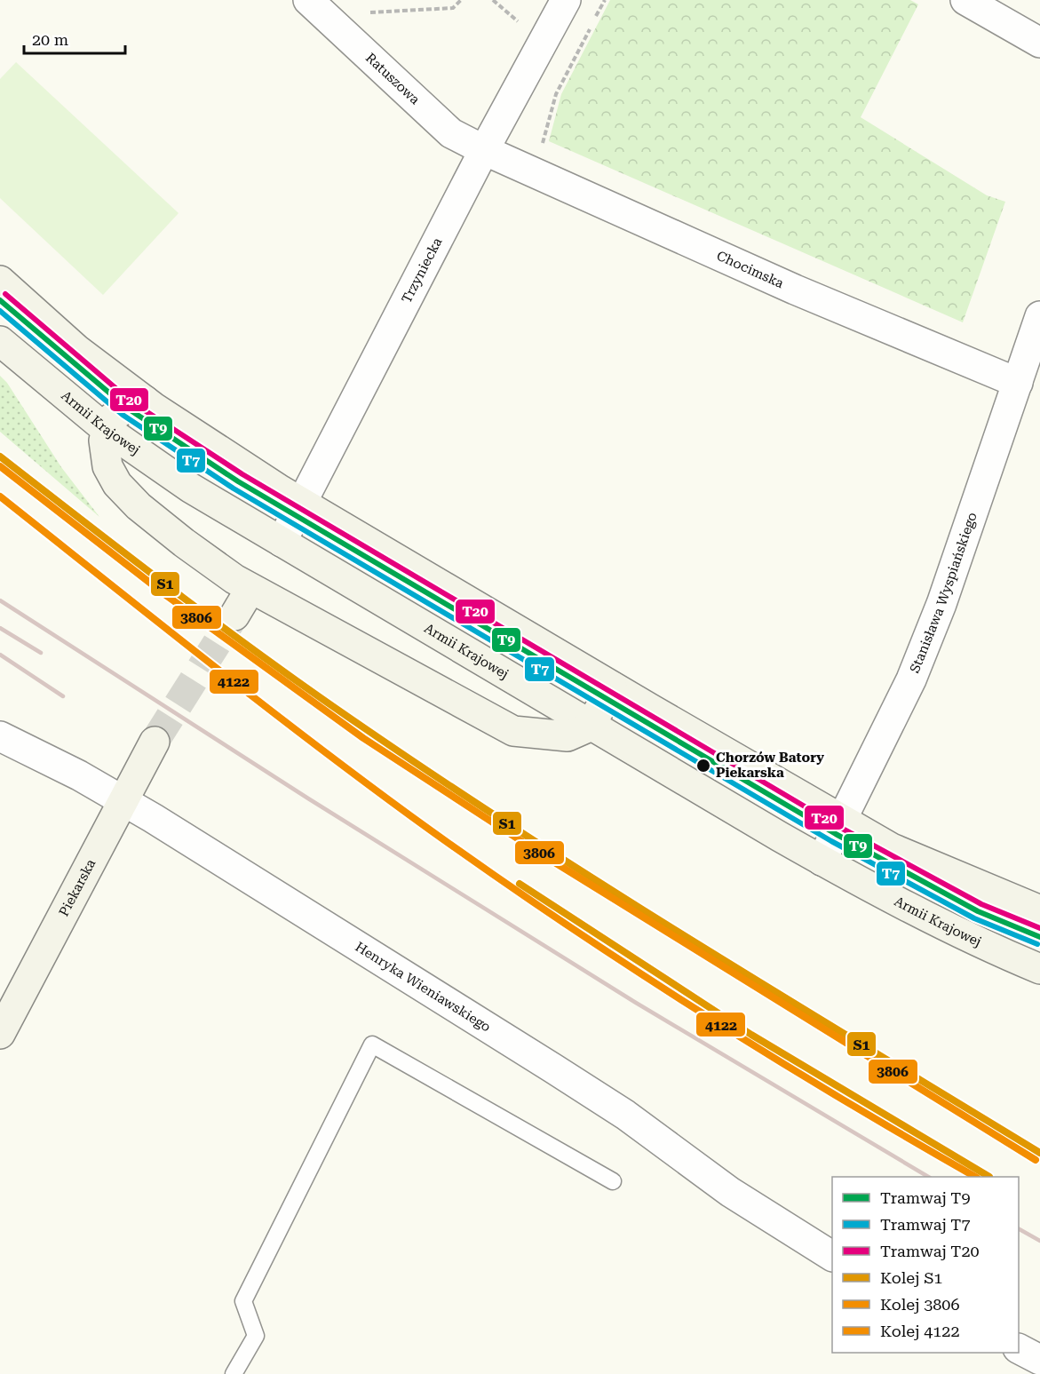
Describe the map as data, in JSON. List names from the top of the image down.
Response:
{
  "streets": {
    "street": [
      "Ratuszowa",
      "Chocimska",
      "Trzyniecka",
      "Armii Krajowej",
      "Stanisława Wyspiańskiego",
      "Piekarska",
      "Henryka Wieniawskiego"
    ]
  },
  "crossings": [
    ["Ratuszowa", "Chocimska"],
    ["Ratuszowa", "Trzyniecka"],
    ["Chocimska", "Trzyniecka"],
    ["Chocimska", "Stanisława Wyspiańskiego"],
    ["Trzyniecka", "Armii Krajowej"],
    ["Armii Krajowej", "Stanisława Wyspiańskiego"],
    ["Piekarska", "Henryka Wieniawskiego"]
  ],
  "places": ["Chorzów Batory Piekarska"],
  "lines": [
    "tram line T20",
    "tram line T9",
    "tram line T7",
    "rail line S1",
    "rail line 3806",
    "rail line 4122"
  ],
  "legend": [
    "Tramwaj T9",
    "Tramwaj T7",
    "Tramwaj T20",
    "Kolej S1",
    "Kolej 3806",
    "Kolej 4122"
  ],
  "scale_bar": "20 m"
}
